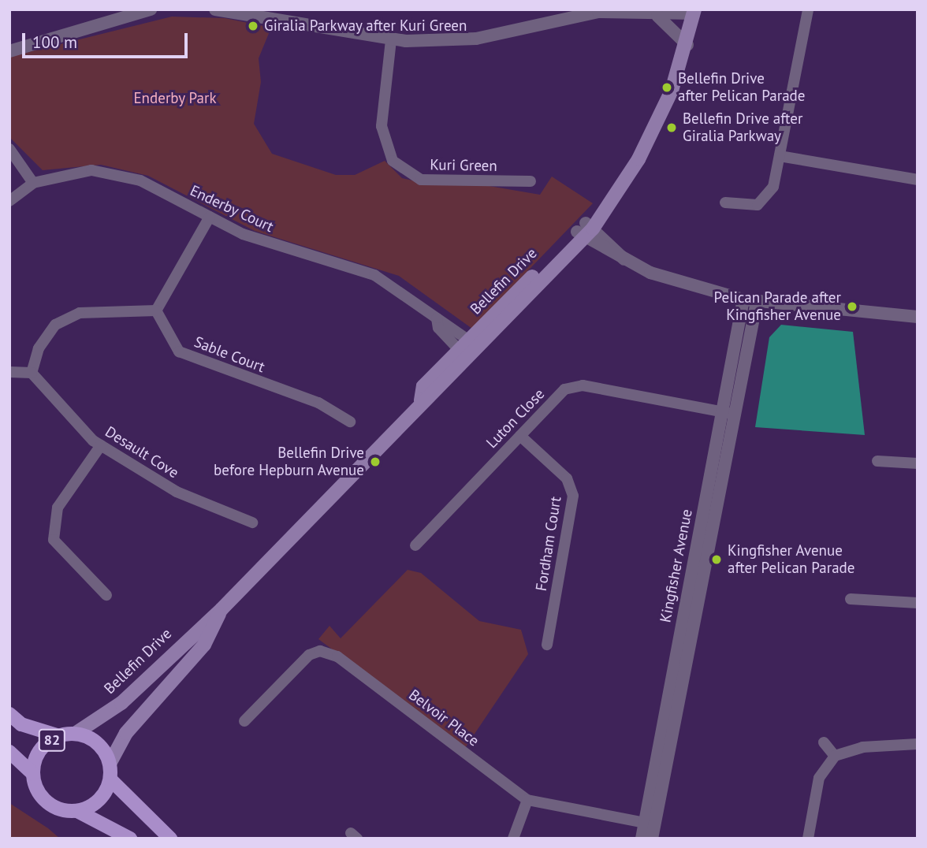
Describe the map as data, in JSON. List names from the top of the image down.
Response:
{
  "streets": {
    "main road": ["Bellefin Drive", "82"],
    "street": [
      "Kuri Green",
      "Enderby Court",
      "Sable Court",
      "Luton Close",
      "Desault Cove",
      "Fordham Court",
      "Kingfisher Avenue",
      "Belvoir Place"
    ]
  },
  "crossings": [
    ["Enderby Court", "Bellefin Drive"],
    ["Bellefin Drive", "82"],
    ["Luton Close", "Fordham Court"],
    ["Luton Close", "Kingfisher Avenue"],
    ["Kingfisher Avenue", "Belvoir Place"]
  ],
  "parks": ["Enderby Park"],
  "places": [
    "Giralia Parkway after Kuri Green",
    "Bellefin Drive after Pelican Parade",
    "Bellefin Drive after Giralia Parkway",
    "Pelican Parade after Kingfisher Avenue",
    "Bellefin Drive before Hepburn Avenue",
    "Kingfisher Avenue after Pelican Parade"
  ],
  "scale_bar": "100 m"
}
